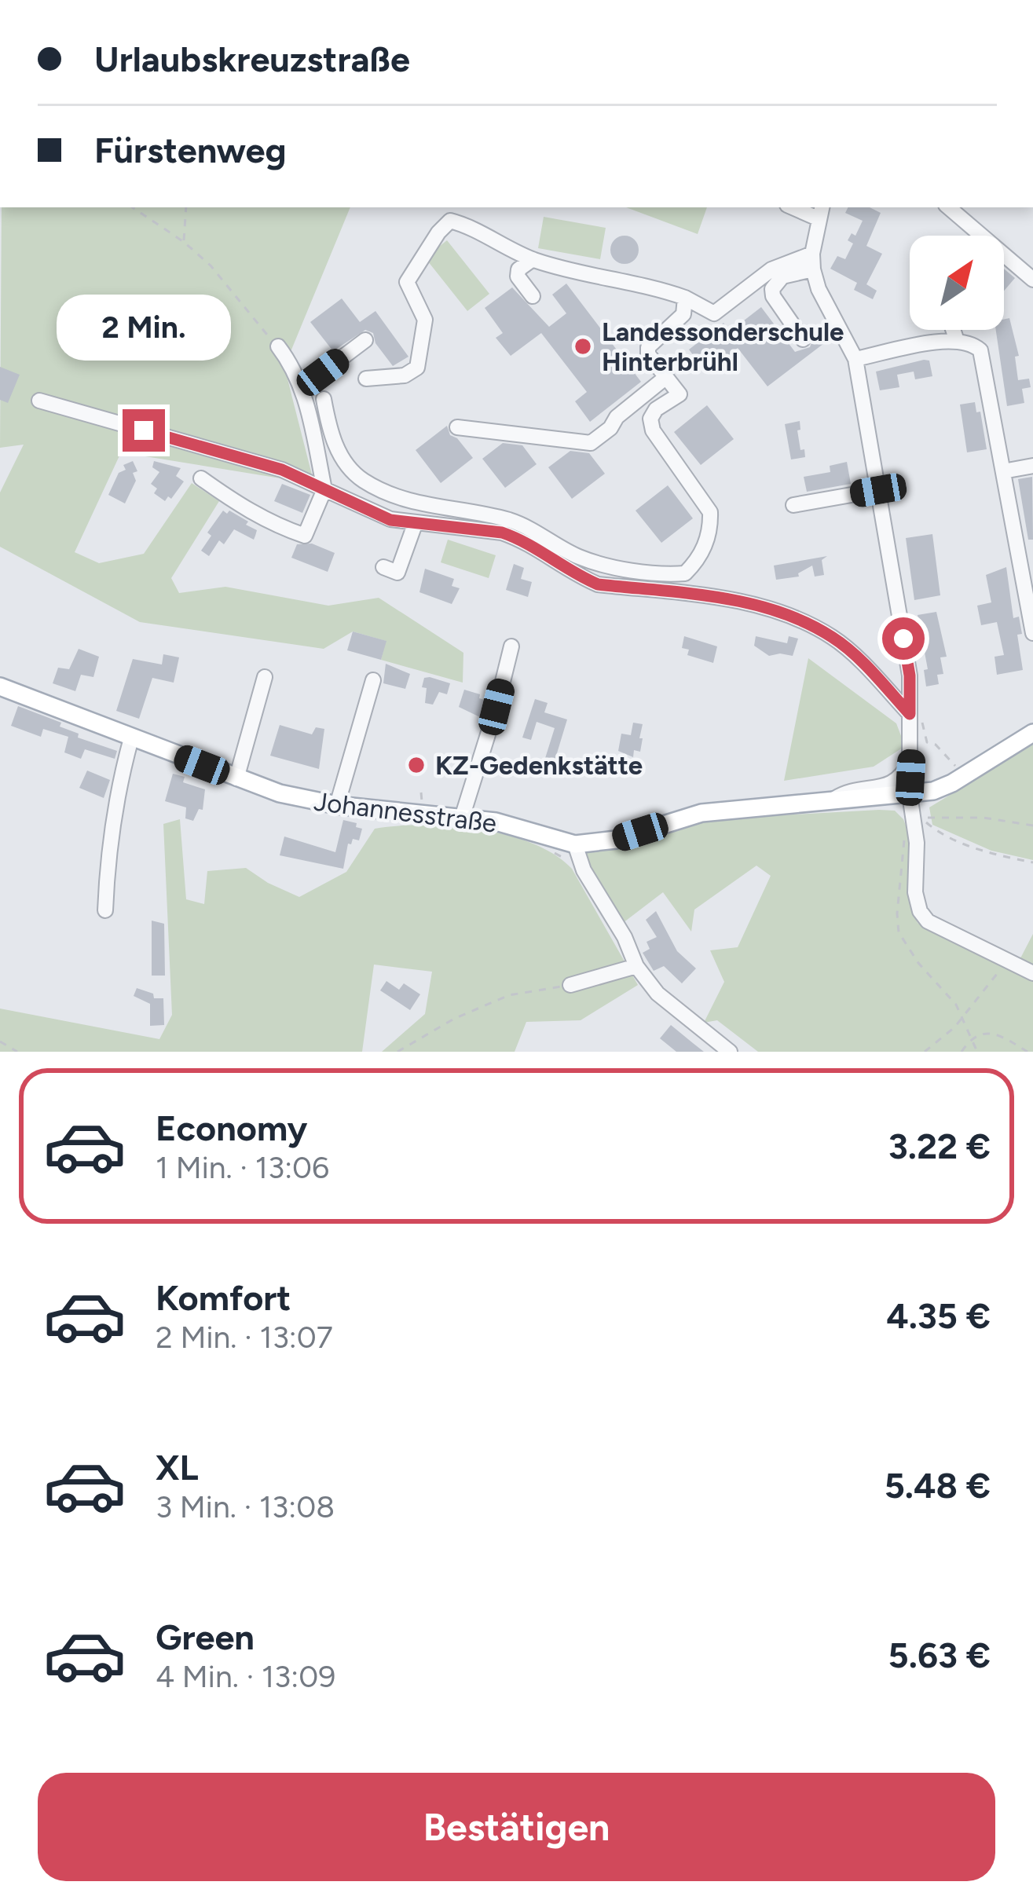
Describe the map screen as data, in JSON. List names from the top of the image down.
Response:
{
  "streets": {
    "main road": ["Johannesstraße"]
  },
  "places": ["Landessonderschule Hinterbrühl", "KZ-Gedenkstätte"],
  "north": "top right",
  "page": {
    "banner": ["Urlaubskreuzstraße", "Fürstenweg"],
    "bubble": "2 Min.",
    "list": [
      {
        "name": "Economy",
        "note": "1 Min. · 13:06",
        "value": "3.22 €"
      },
      {
        "name": "Komfort",
        "note": "2 Min. · 13:07",
        "value": "4.35 €"
      },
      {
        "name": "XL",
        "note": "3 Min. · 13:08",
        "value": "5.48 €"
      },
      {
        "name": "Green",
        "note": "4 Min. · 13:09",
        "value": "5.63 €"
      }
    ],
    "buttons": "Bestätigen"
  }
}
